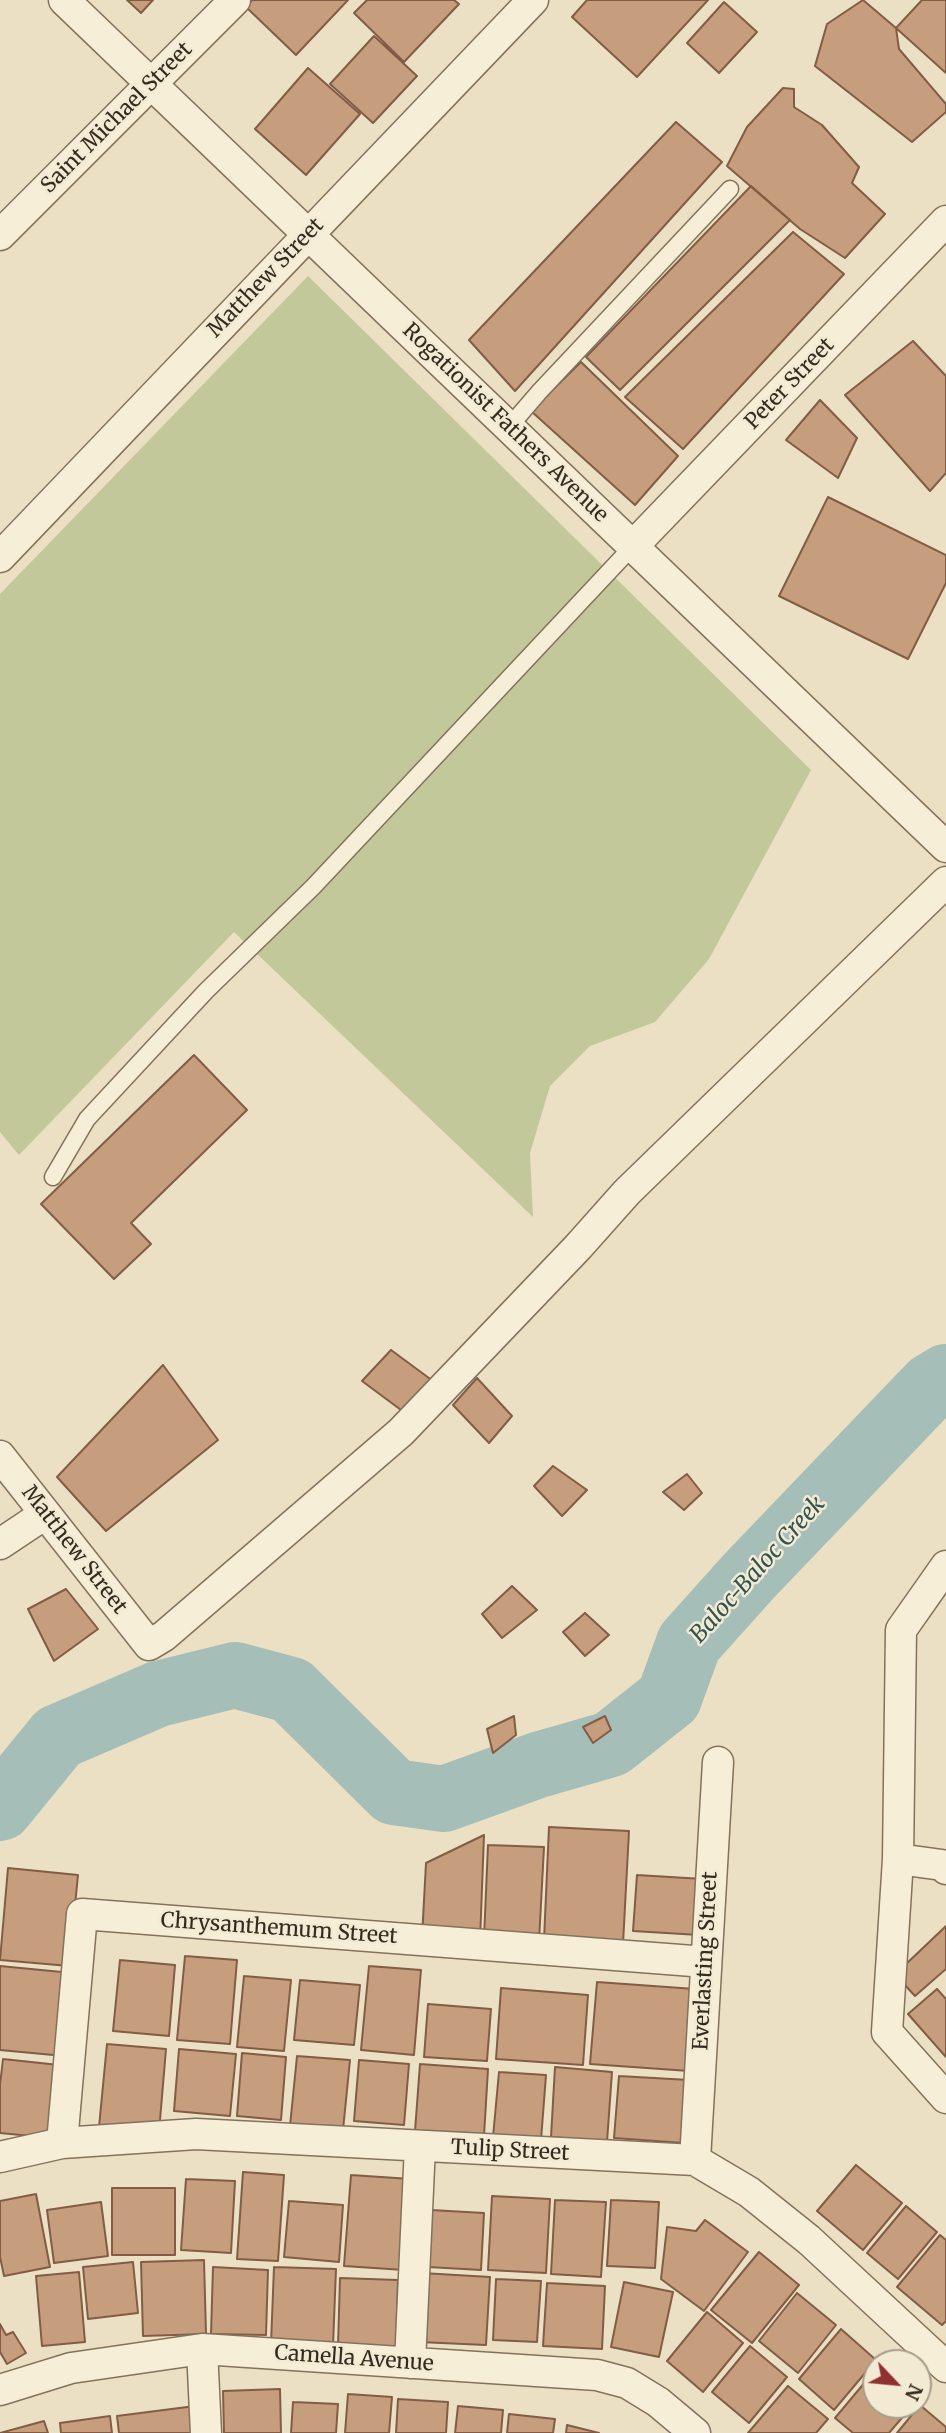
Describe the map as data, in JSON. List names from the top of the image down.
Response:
{
  "streets": {
    "street": [
      "Saint Michael Street",
      "Matthew Street",
      "Peter Street",
      "Rogationist Fathers Avenue",
      "Chrysanthemum Street",
      "Everlasting Street",
      "Tulip Street",
      "Camella Avenue"
    ]
  },
  "crossings": [
    ["Saint Michael Street", "Rogationist Fathers Avenue"],
    ["Matthew Street", "Rogationist Fathers Avenue"],
    ["Peter Street", "Rogationist Fathers Avenue"],
    ["Chrysanthemum Street", "Everlasting Street"],
    ["Chrysanthemum Street", "Tulip Street"],
    ["Everlasting Street", "Tulip Street"]
  ],
  "water": ["Baloc-Baloc Creek"],
  "north": "bottom right"
}
